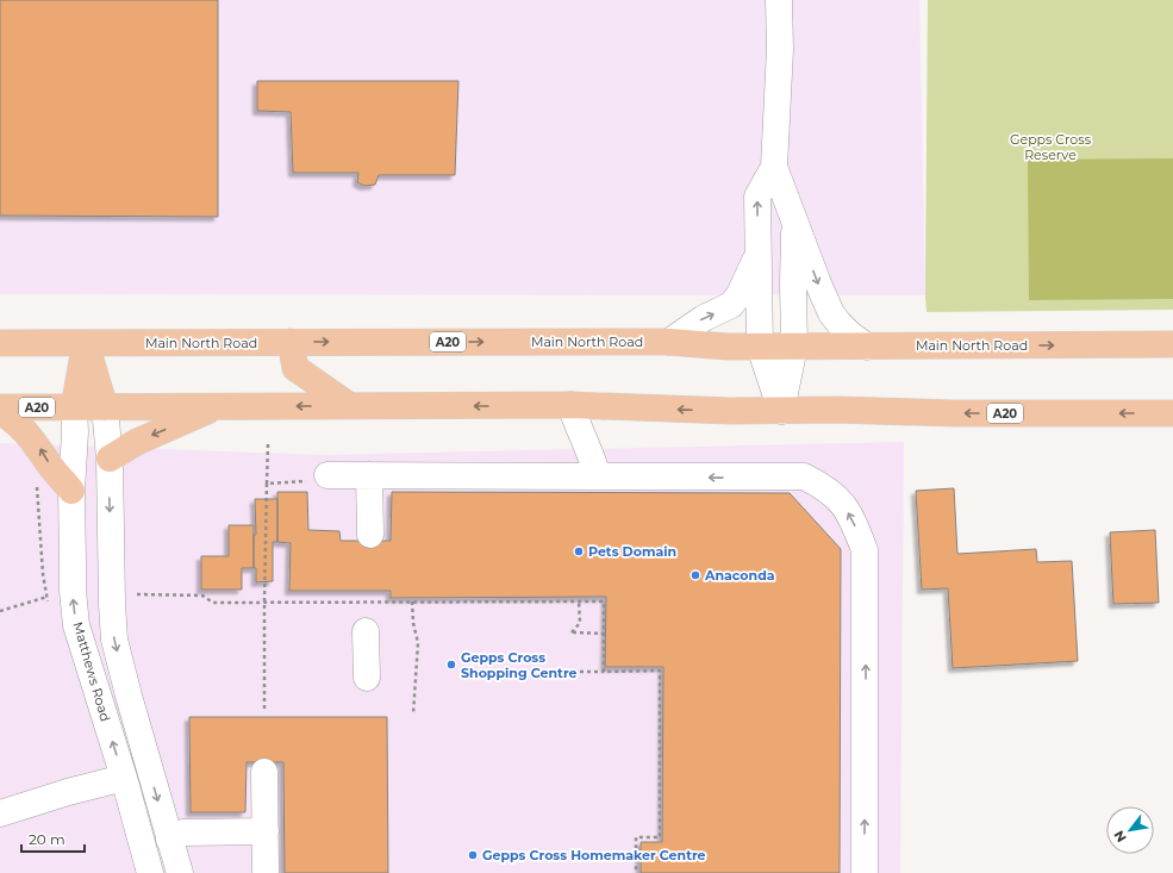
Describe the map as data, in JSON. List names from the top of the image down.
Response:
{
  "streets": {
    "highway": ["A20", "Main North Road"],
    "street": ["Matthews Road"]
  },
  "crossings": [
    ["A20", "Matthews Road"]
  ],
  "parks": ["Gepps Cross Reserve"],
  "places": [
    "Pets Domain",
    "Anaconda",
    "Gepps Cross Shopping Centre",
    "Gepps Cross Homemaker Centre"
  ],
  "scale_bar": "20 m",
  "north": "bottom left"
}
